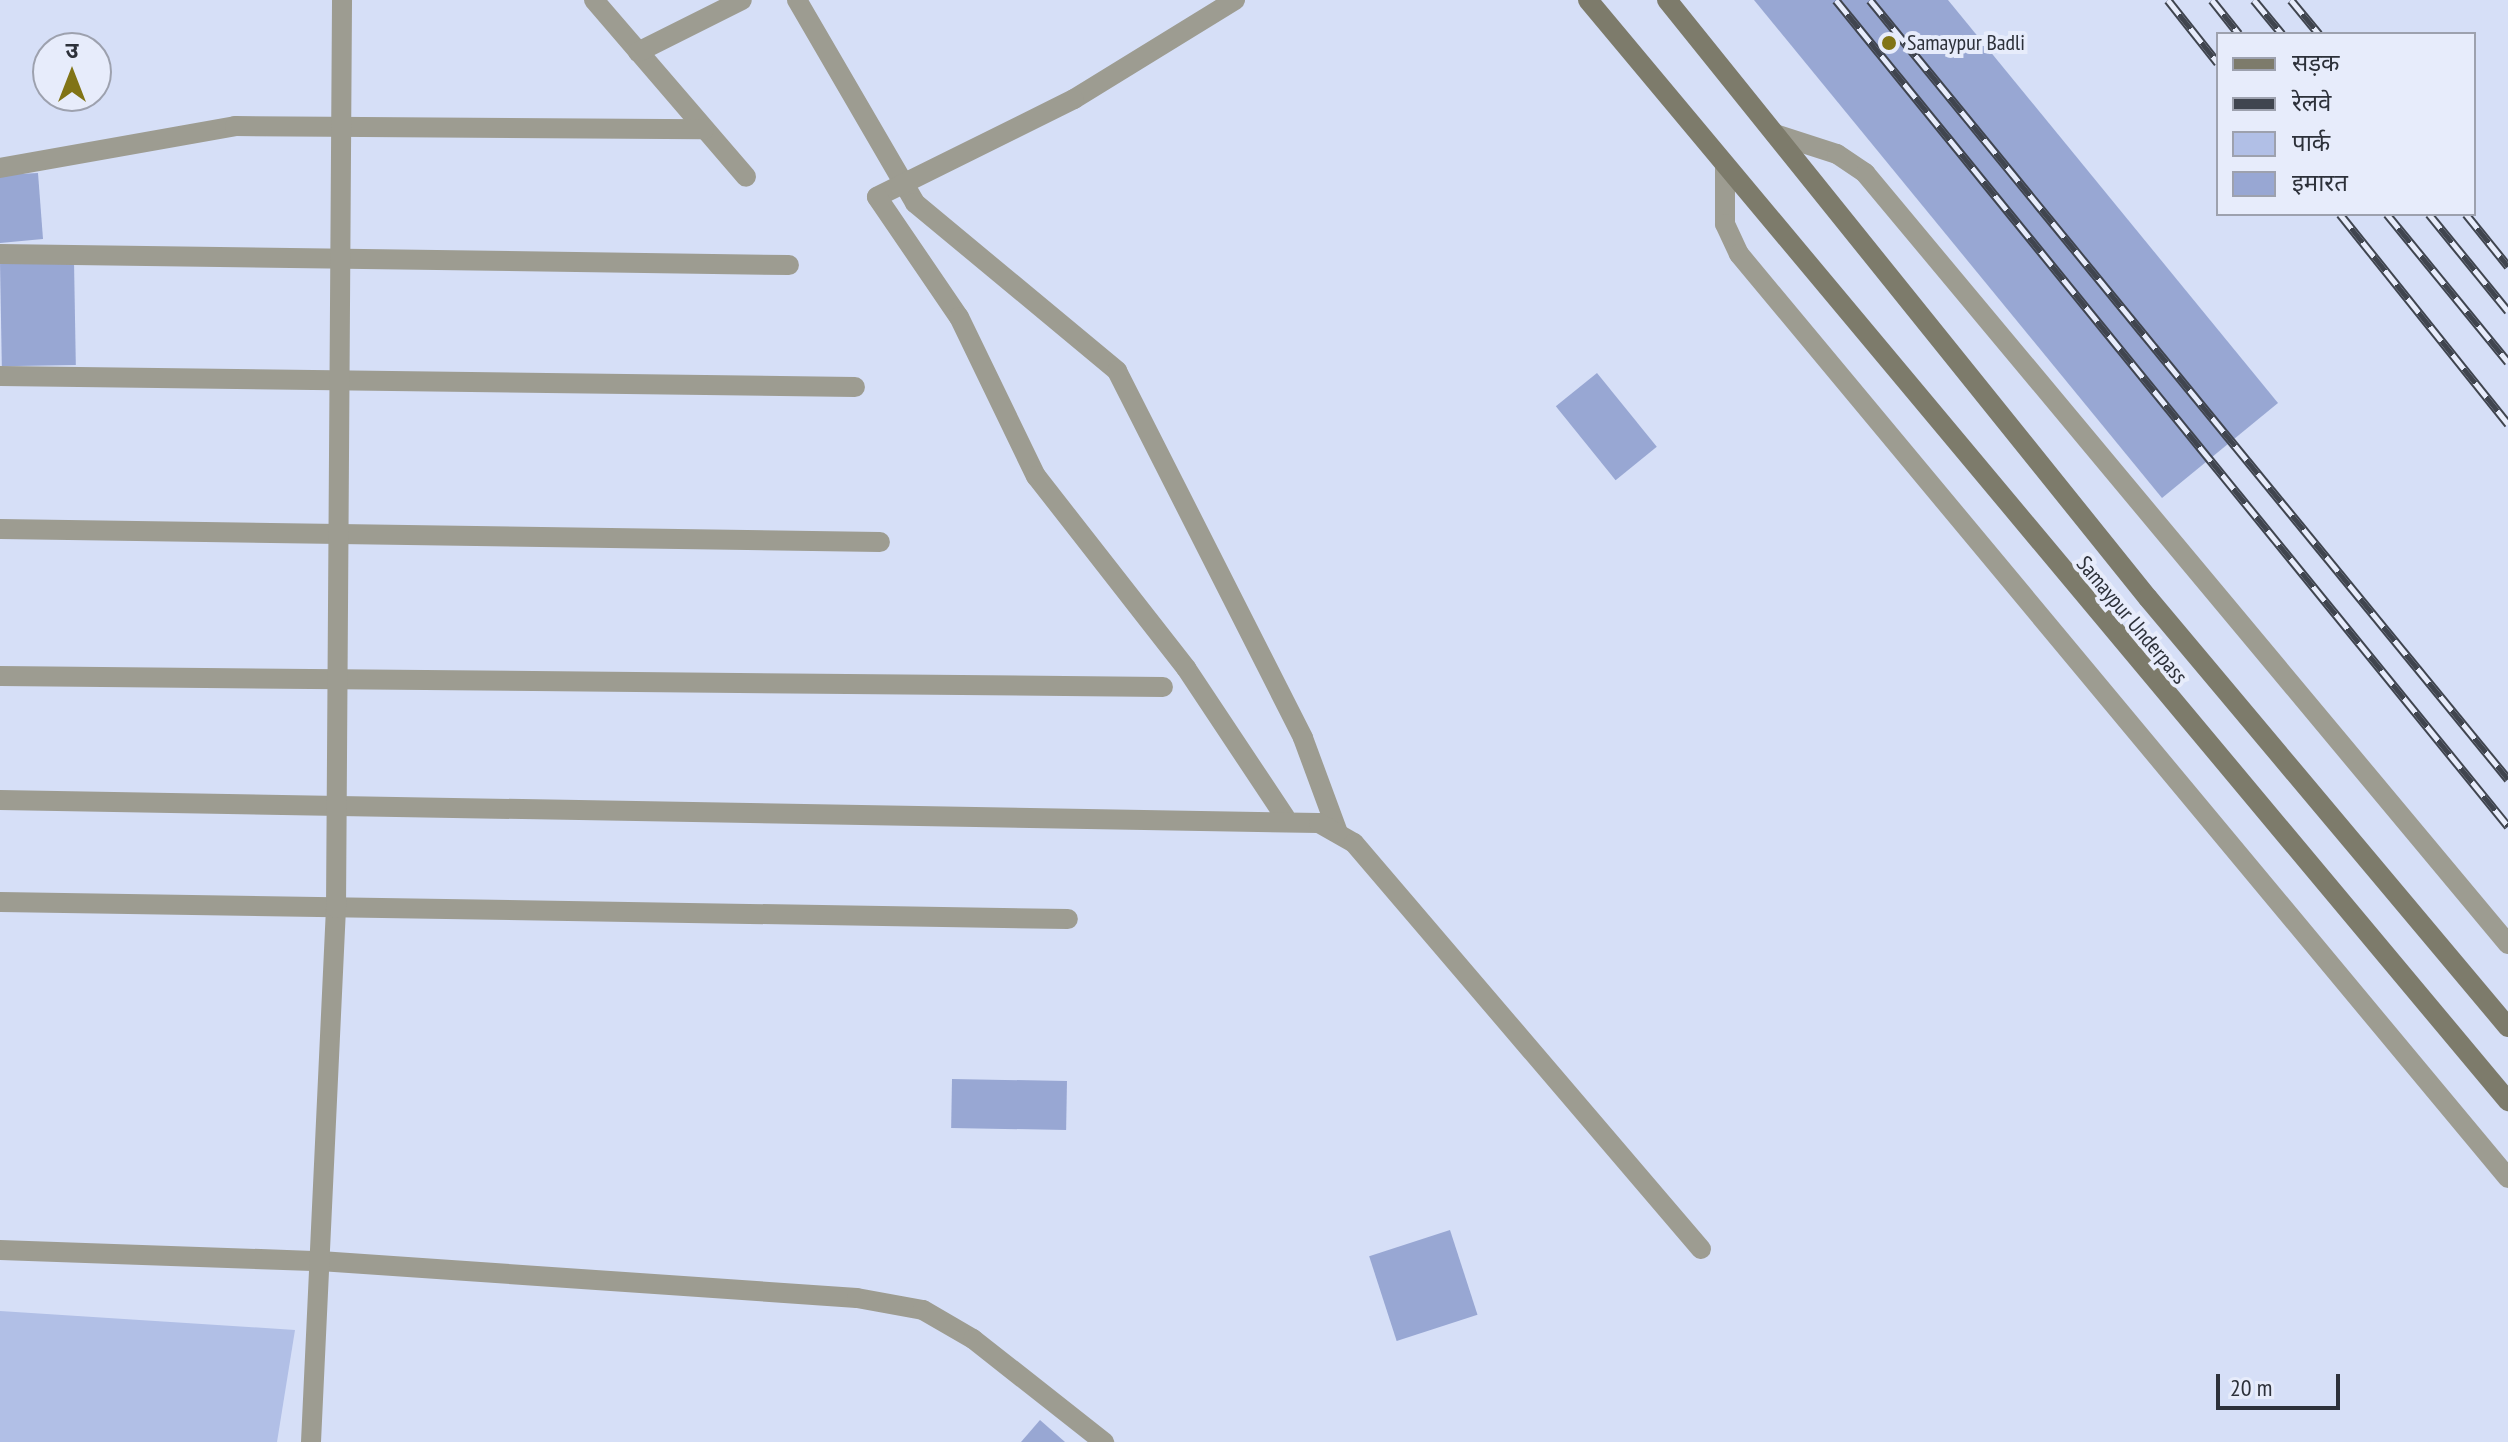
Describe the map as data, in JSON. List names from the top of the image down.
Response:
{
  "streets": {
    "main road": ["Samaypur Underpass"]
  },
  "places": ["Samaypur Badli"],
  "legend": [
    "सड़क",
    "रेलवे",
    "पार्क",
    "इमारत"
  ],
  "scale_bar": "20 m",
  "north": "top"
}
